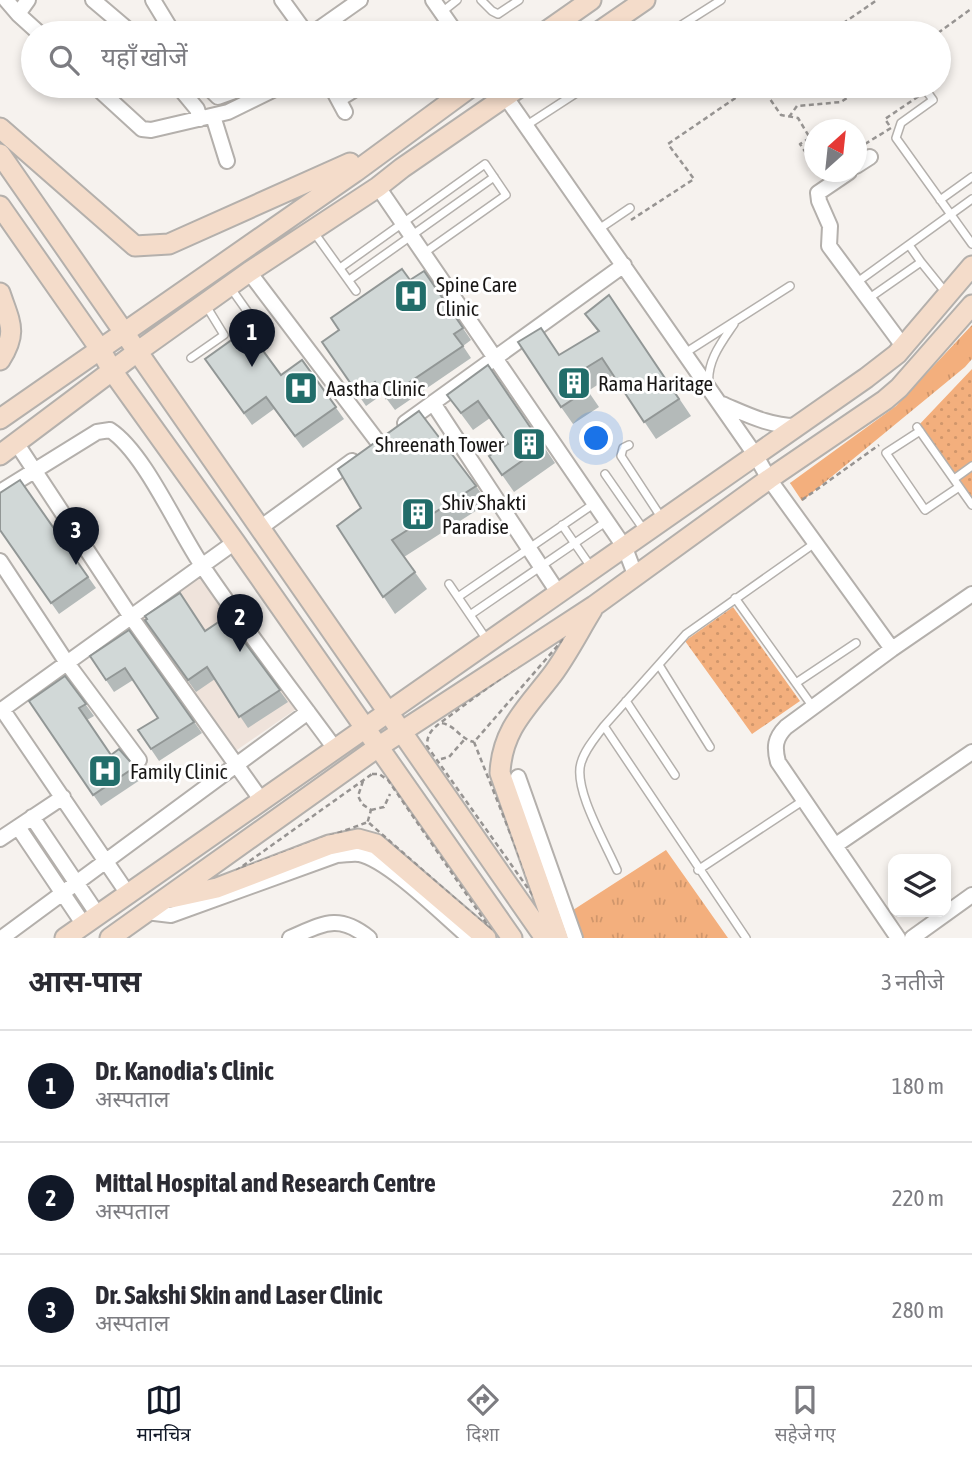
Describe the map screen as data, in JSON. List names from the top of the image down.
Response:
{
  "places": {
    "hospital": ["Spine Care Clinic", "Aastha Clinic", "Family Clinic"],
    "building": ["Rama Haritage", "Shreenath Tower", "Shiv Shakti Paradise"]
  },
  "north": "top right",
  "page": {
    "search": "यहाँ खोजें",
    "pins": ["1", "3", "2"],
    "heading": ["आस-पास", "3 नतीजे"],
    "list": [
      {
        "mark": "1",
        "name": "Dr. Kanodia's Clinic",
        "note": "अस्पताल",
        "value": "180 m"
      },
      {
        "mark": "2",
        "name": "Mittal Hospital and Research Centre",
        "note": "अस्पताल",
        "value": "220 m"
      },
      {
        "mark": "3",
        "name": "Dr. Sakshi Skin and Laser Clinic",
        "note": "अस्पताल",
        "value": "280 m"
      }
    ],
    "nav": ["मानचित्र", "दिशा", "सहेजे गए"]
  }
}
